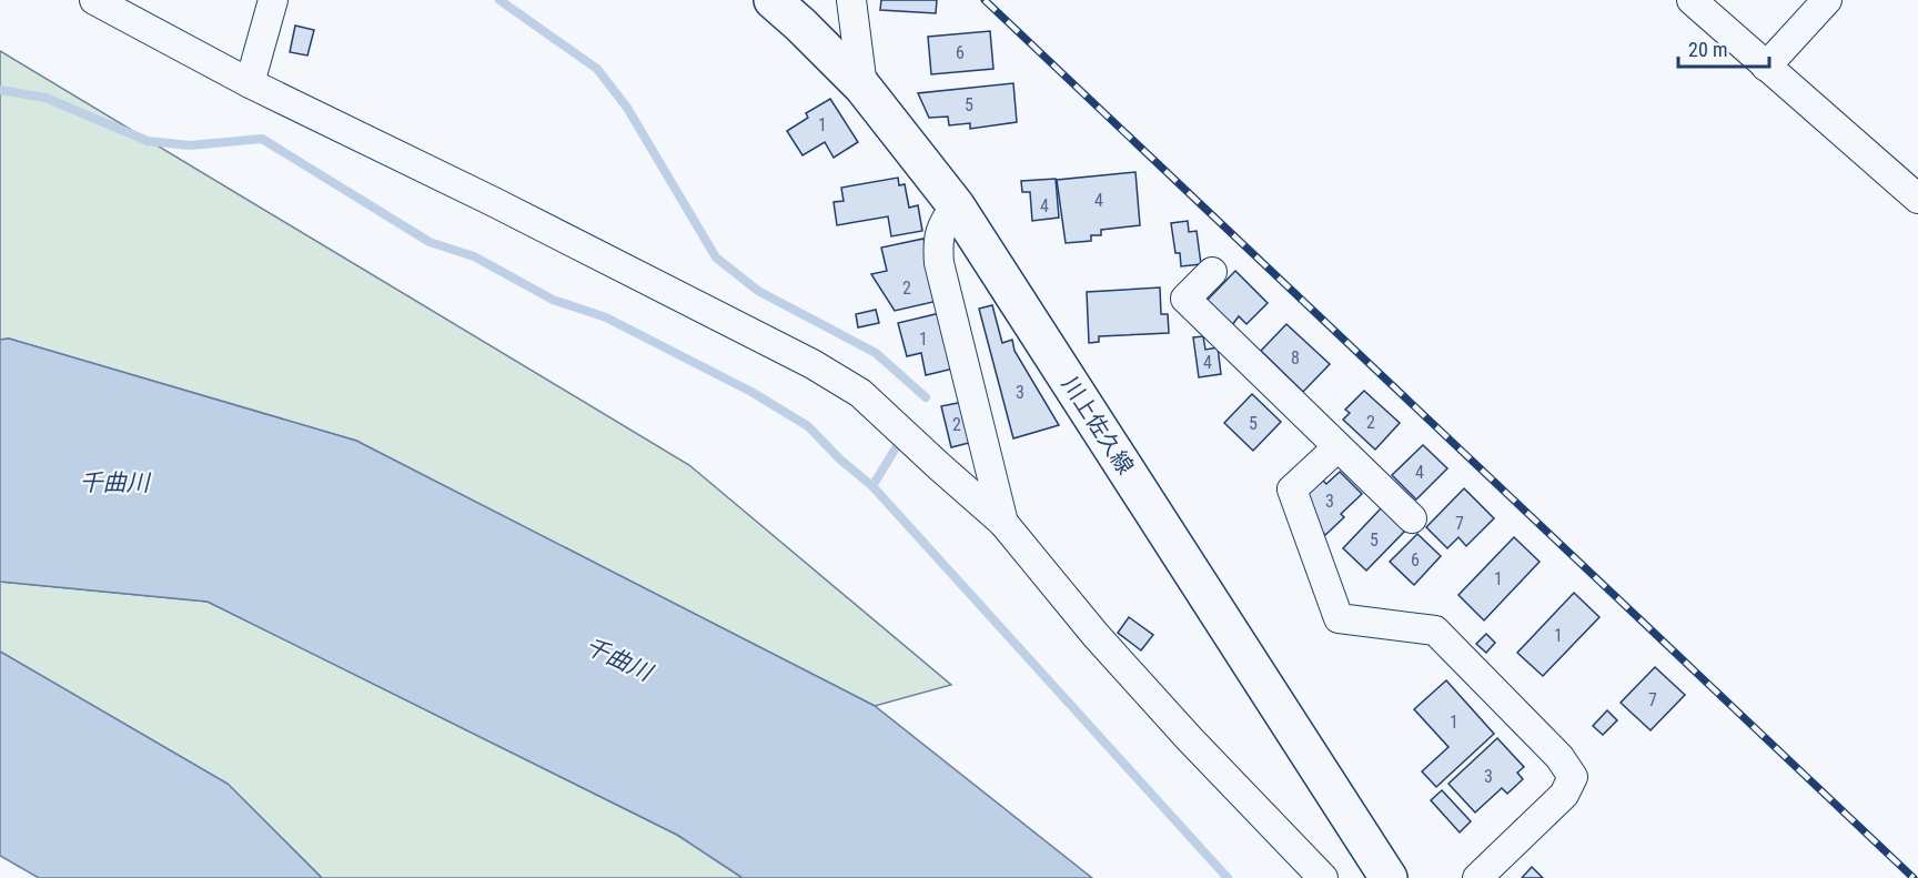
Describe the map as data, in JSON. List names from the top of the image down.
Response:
{
  "streets": {
    "main road": ["川上佐久線"]
  },
  "water": ["千曲川"],
  "house_numbers": [
    "6",
    "5",
    "1",
    "4",
    "4",
    "2",
    "1",
    "8",
    "4",
    "3",
    "2",
    "5",
    "2",
    "4",
    "3",
    "7",
    "5",
    "6",
    "1",
    "1",
    "7",
    "1",
    "3"
  ],
  "scale_bar": "20 m"
}
